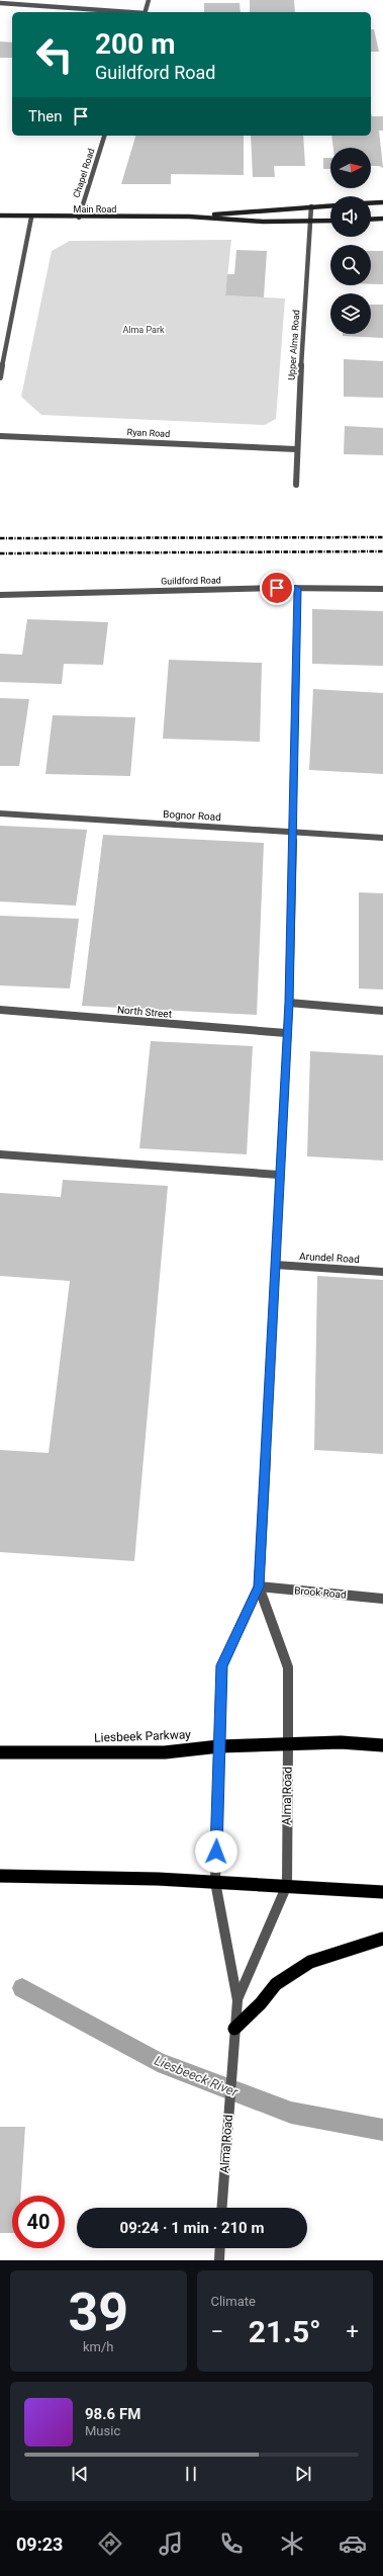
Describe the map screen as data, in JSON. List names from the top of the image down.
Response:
{
  "streets": {
    "main road": ["Main Road", "Liesbeek Parkway"],
    "street": [
      "Chapel Road",
      "Upper Alma Road",
      "Ryan Road",
      "Guildford Road",
      "Bognor Road",
      "North Street",
      "Arundel Road",
      "Brook Road",
      "Alma Road"
    ]
  },
  "crossings": [
    ["Chapel Road", "Main Road"],
    ["Main Road", "Upper Alma Road"],
    ["Upper Alma Road", "Ryan Road"],
    ["Guildford Road", "Alma Road"],
    ["Bognor Road", "Alma Road"],
    ["North Street", "Alma Road"],
    ["Arundel Road", "Alma Road"],
    ["Brook Road", "Alma Road"],
    ["Liesbeek Parkway", "Alma Road"]
  ],
  "water": ["Liesbeeck River"],
  "parks": ["Alma Park"],
  "north": "right",
  "page": {
    "turn": ["200 m", "Guildford Road"],
    "then": "Then",
    "limit": "40",
    "trip": "09:24 · 1 min · 210 m",
    "tile": [
      ["39", "km/h"],
      "Climate"
    ],
    "heat": ["−", "21.5°", "+"],
    "song": ["98.6 FM", "Music"],
    "tabs": "09:23"
  }
}
